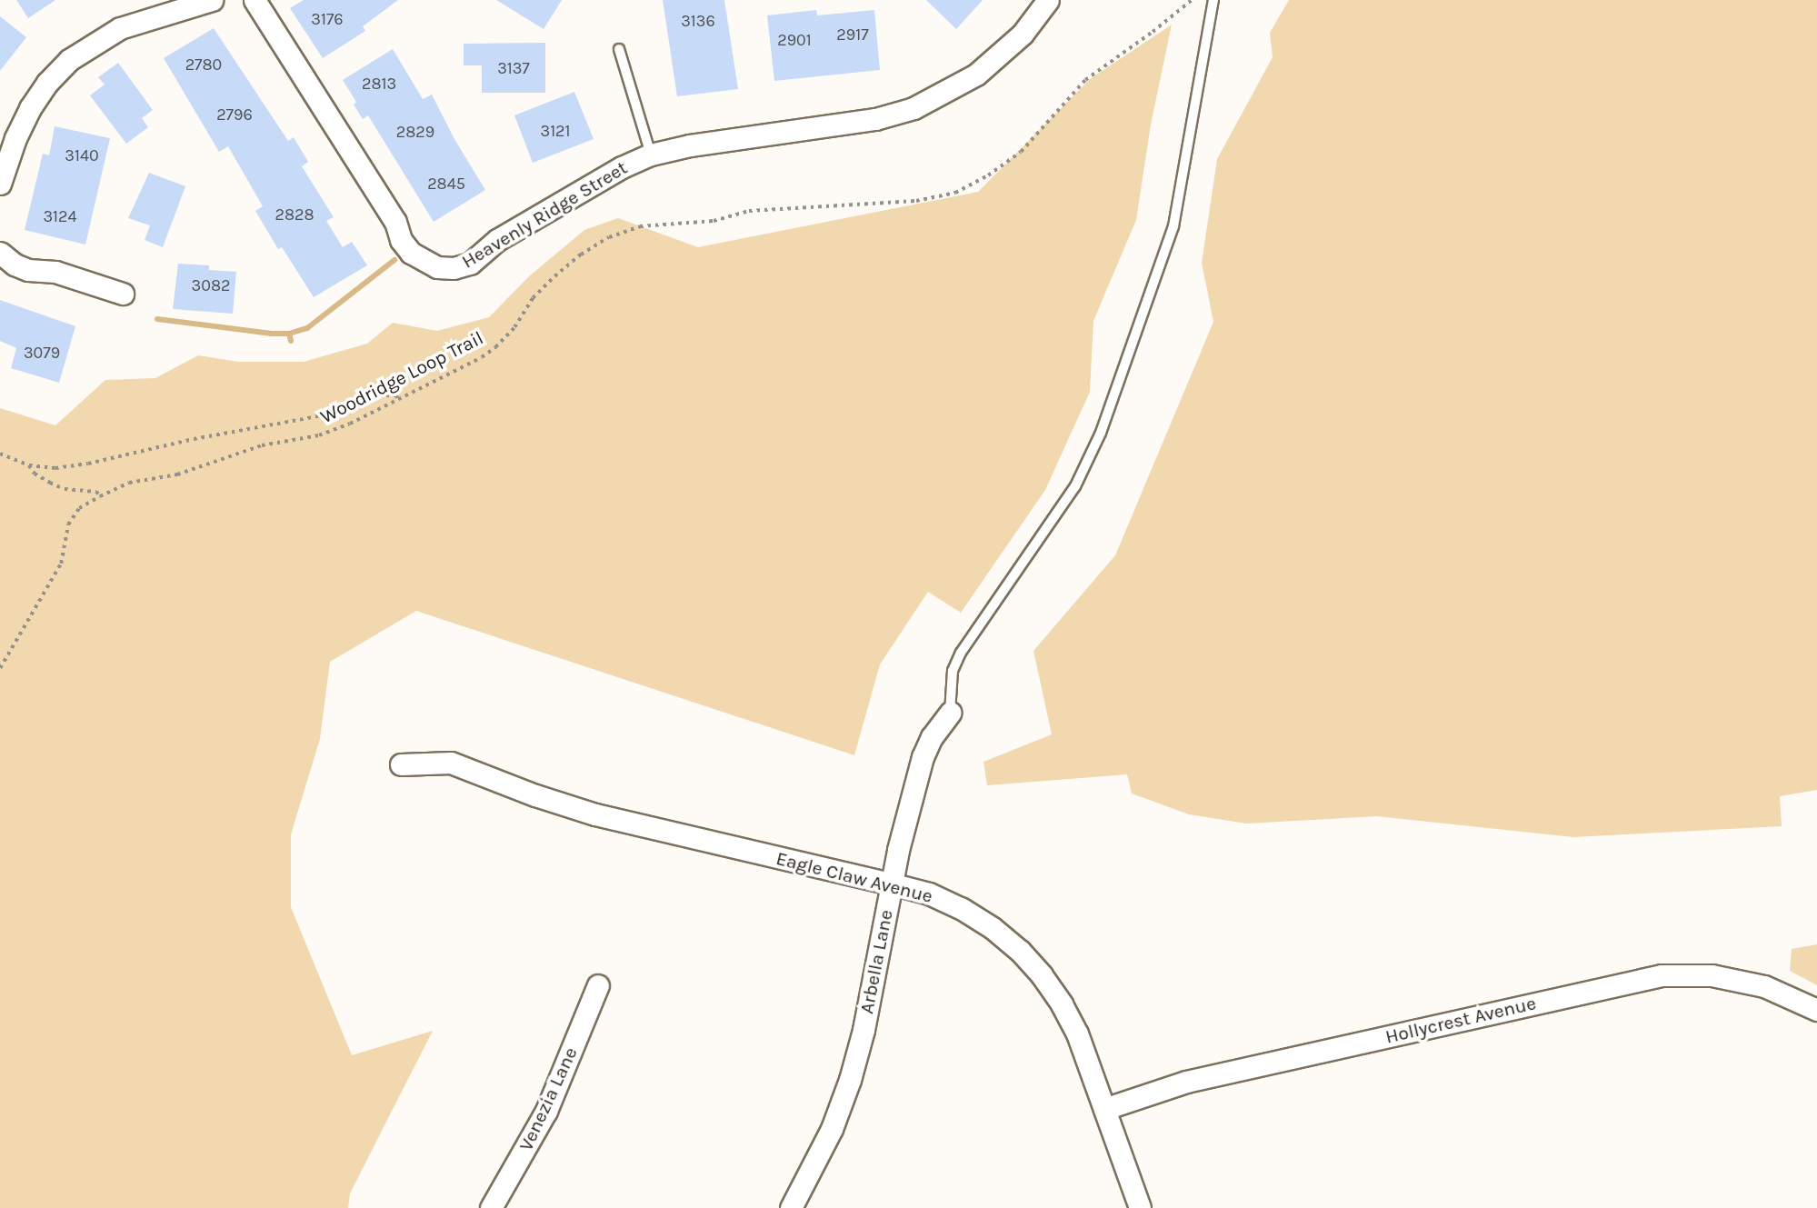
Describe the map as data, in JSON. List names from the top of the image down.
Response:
{
  "streets": {
    "street": [
      "Heavenly Ridge Street",
      "Eagle Claw Avenue",
      "Arbella Lane",
      "Hollycrest Avenue",
      "Venezia Lane"
    ],
    "path": ["Woodridge Loop Trail"]
  },
  "crossings": [
    ["Eagle Claw Avenue", "Arbella Lane"],
    ["Eagle Claw Avenue", "Hollycrest Avenue"]
  ],
  "house_numbers": [
    "3176",
    "3136",
    "2917",
    "2901",
    "2780",
    "3137",
    "2813",
    "2796",
    "3121",
    "2829",
    "3140",
    "2845",
    "2828",
    "3124",
    "3082",
    "3079"
  ]
}
